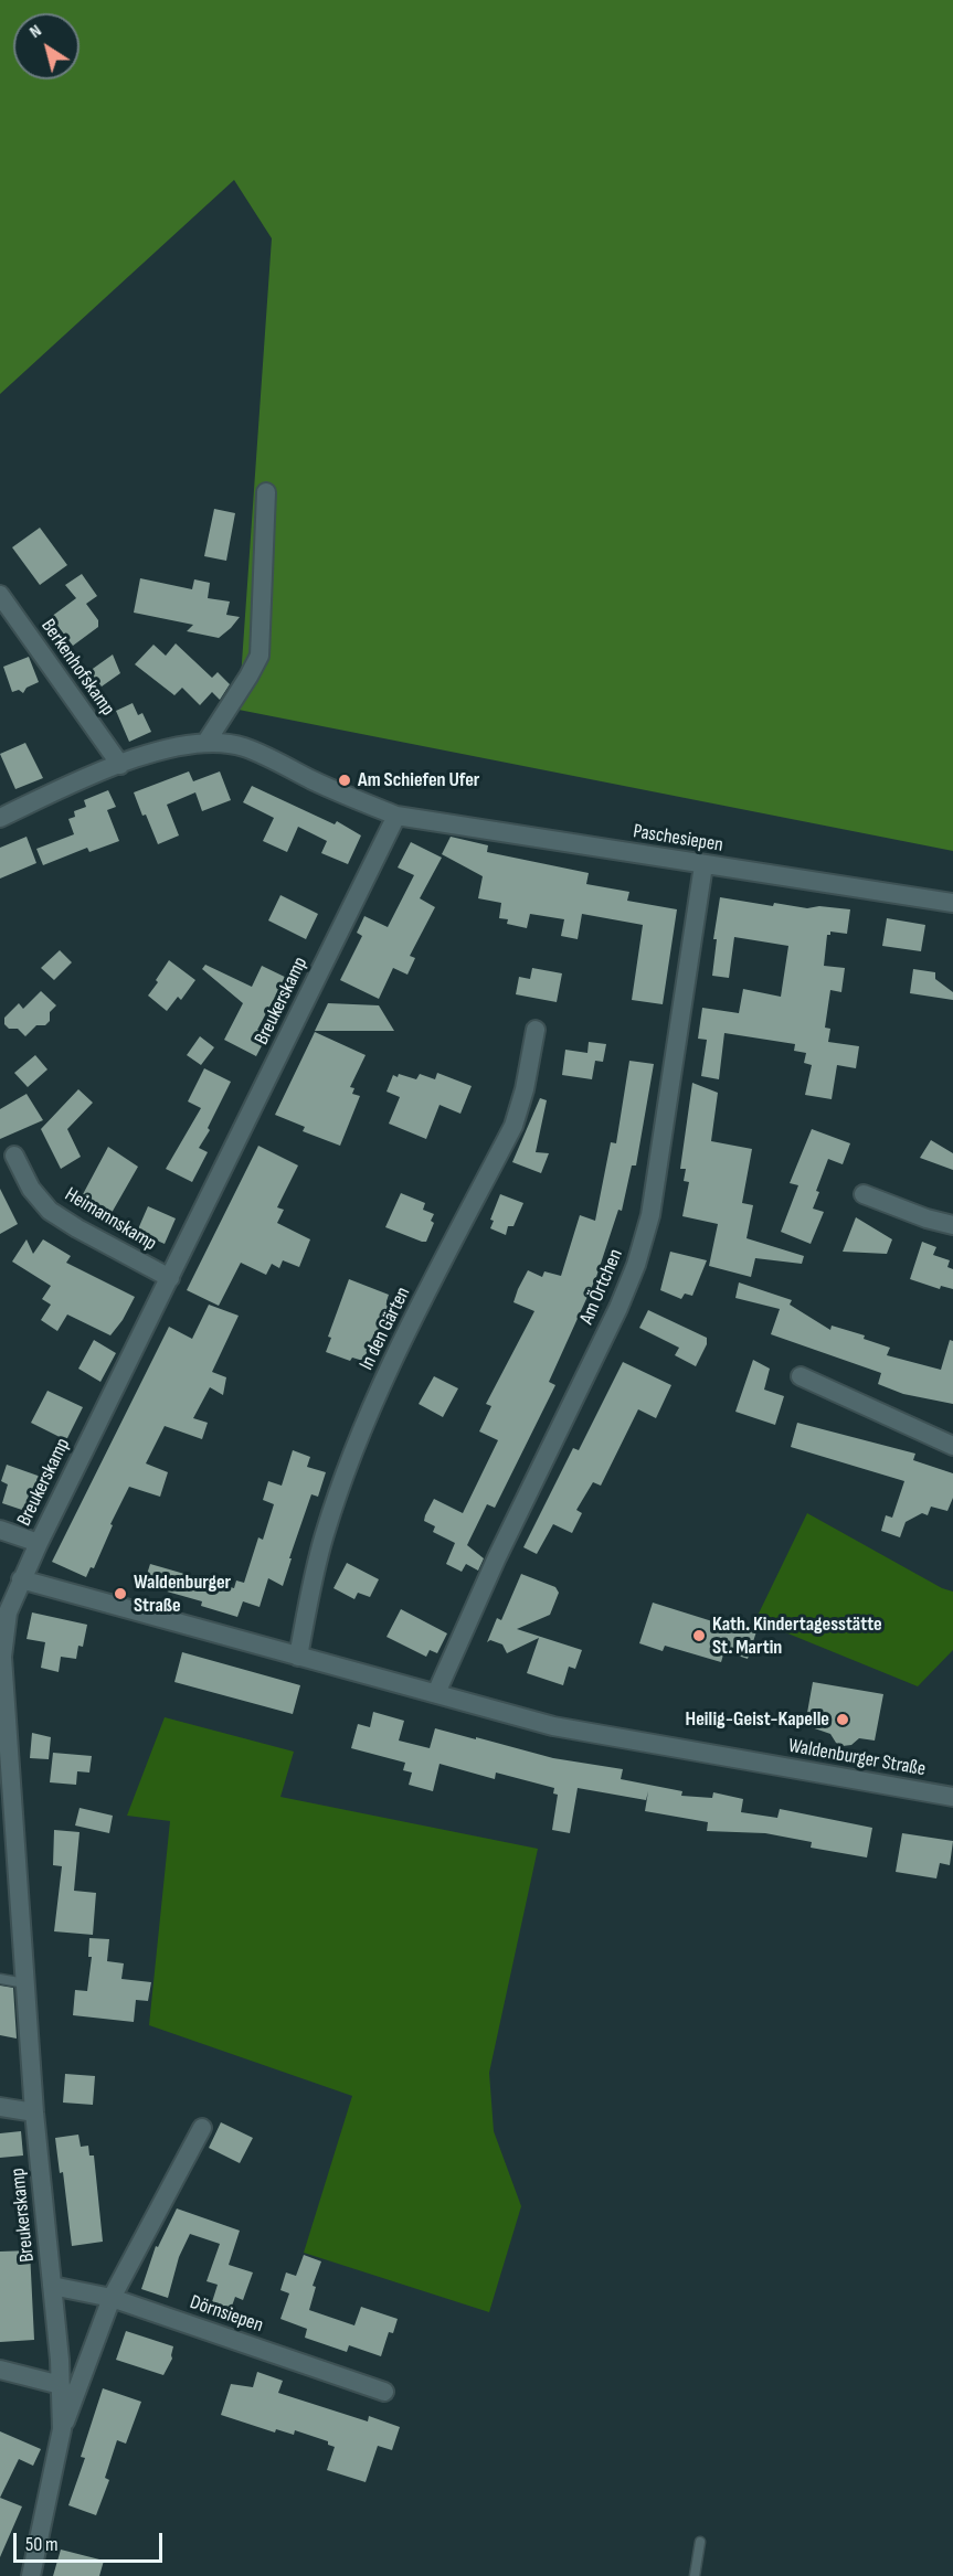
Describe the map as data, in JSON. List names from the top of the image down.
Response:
{
  "streets": {
    "street": [
      "Berkenhofskamp",
      "Paschesiepen",
      "Breukerskamp",
      "Heimannskamp",
      "Am Örtchen",
      "In den Gärten",
      "Waldenburger Straße",
      "Dörnsiepen"
    ]
  },
  "crossings": [
    ["Paschesiepen", "Breukerskamp"],
    ["Paschesiepen", "Am Örtchen"],
    ["Breukerskamp", "Heimannskamp"],
    ["Breukerskamp", "Waldenburger Straße"],
    ["Breukerskamp", "Dörnsiepen"],
    ["Am Örtchen", "Waldenburger Straße"],
    ["In den Gärten", "Waldenburger Straße"]
  ],
  "places": [
    "Am Schiefen Ufer",
    "Waldenburger Straße",
    "Kath. Kindertagesstätte St. Martin",
    "Heilig-Geist-Kapelle"
  ],
  "scale_bar": "50 m",
  "north": "top left"
}
